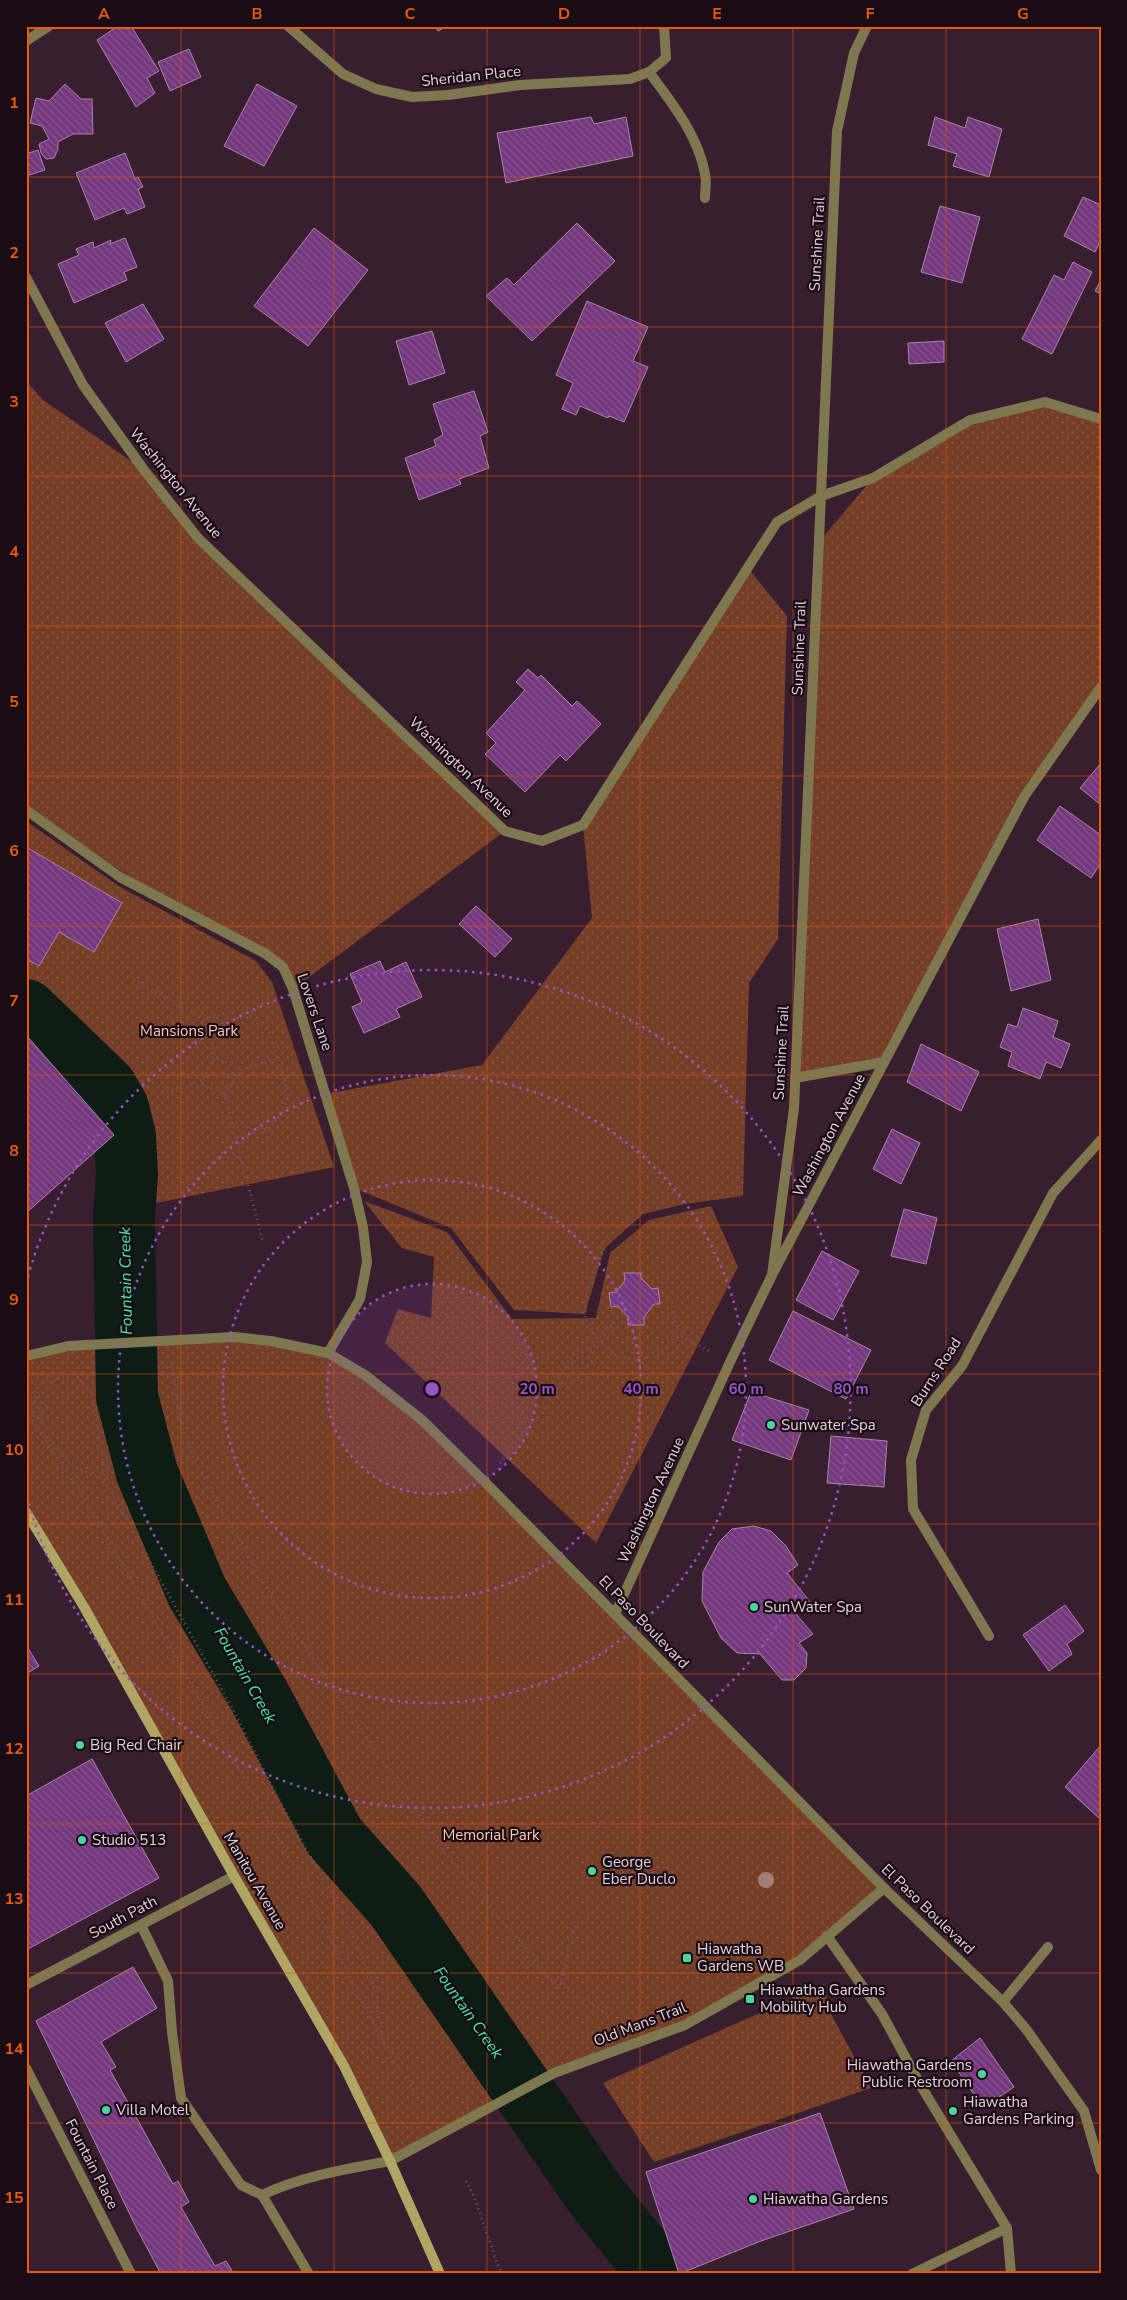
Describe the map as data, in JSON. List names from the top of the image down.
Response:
{
  "streets": {
    "main road": ["Manitou Avenue"],
    "street": [
      "Sheridan Place",
      "Sunshine Trail",
      "Washington Avenue",
      "Lovers Lane",
      "Burns Road",
      "El Paso Boulevard",
      "South Path",
      "Old Mans Trail",
      "Fountain Place"
    ]
  },
  "crossings": [
    ["Sunshine Trail", "Washington Avenue"],
    ["Washington Avenue", "El Paso Boulevard"],
    ["Lovers Lane", "El Paso Boulevard"],
    ["El Paso Boulevard", "Old Mans Trail"],
    ["Manitou Avenue", "South Path"],
    ["Manitou Avenue", "Old Mans Trail"]
  ],
  "water": ["Fountain Creek"],
  "parks": ["Mansions Park", "Memorial Park"],
  "places": {
    "other": [
      "Sunwater Spa",
      "SunWater Spa",
      "Big Red Chair",
      "Studio 513",
      "George Eber Duclo",
      "Hiawatha Gardens Public Restroom",
      "Villa Motel",
      "Hiawatha Gardens Parking",
      "Hiawatha Gardens"
    ],
    "transit": ["Hiawatha Gardens WB", "Hiawatha Gardens Mobility Hub"]
  },
  "grid": {
    "columns": [
      "A",
      "B",
      "C",
      "D",
      "E",
      "F",
      "G"
    ],
    "rows": [
      "1",
      "2",
      "3",
      "4",
      "5",
      "6",
      "7",
      "8",
      "9",
      "10",
      "11",
      "12",
      "13",
      "14",
      "15"
    ]
  },
  "rings": [
    "20 m",
    "40 m",
    "60 m",
    "80 m"
  ]
}
